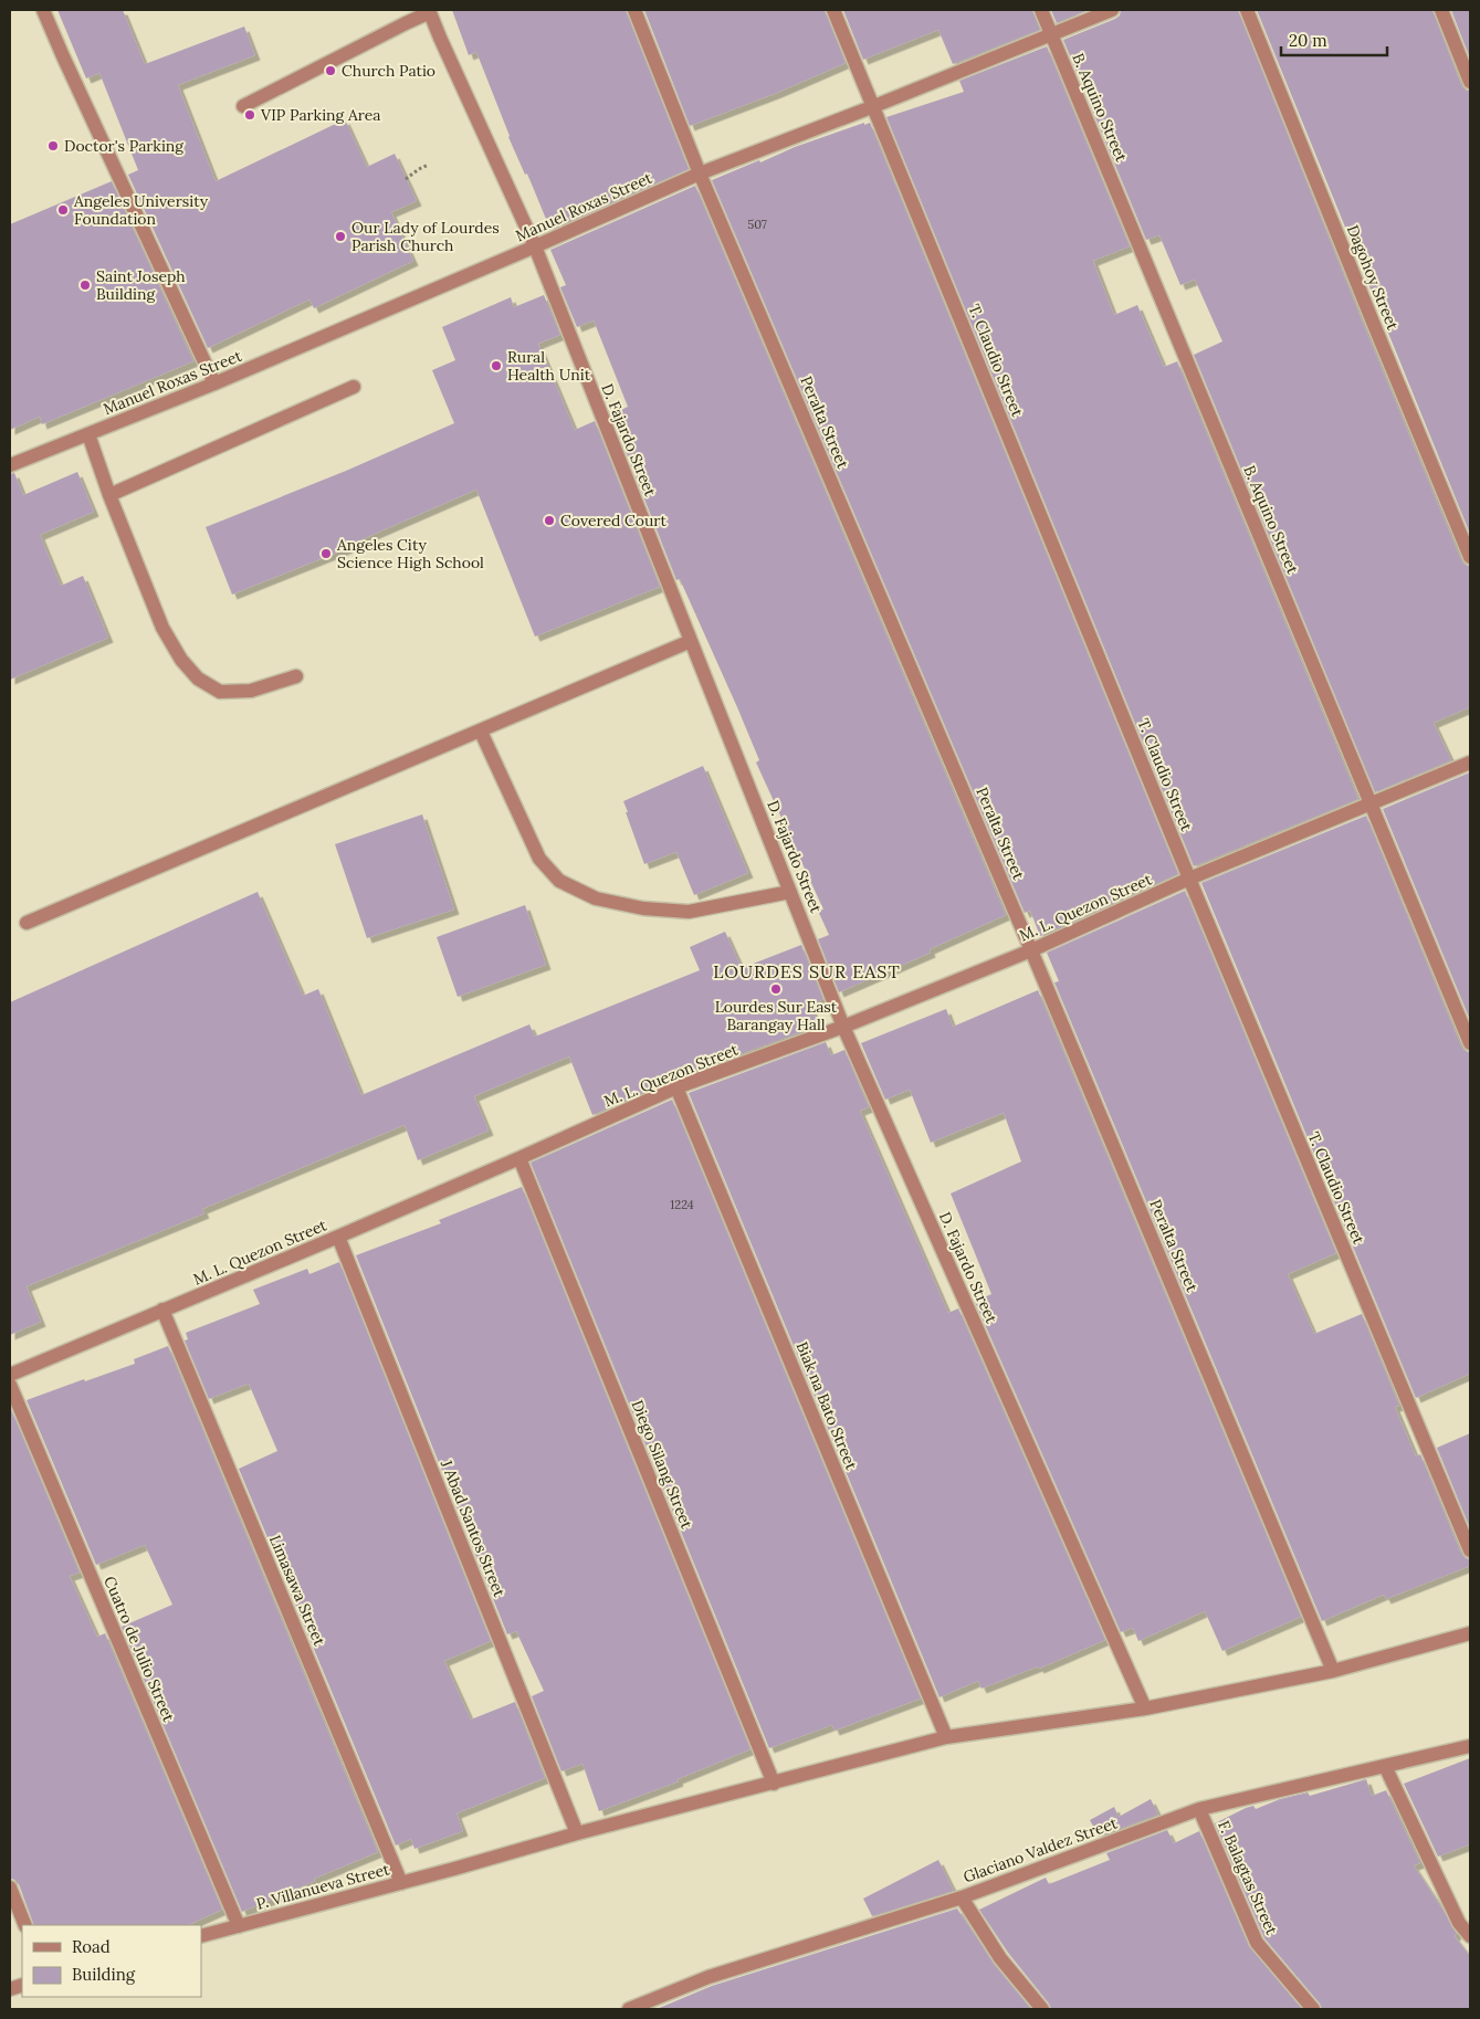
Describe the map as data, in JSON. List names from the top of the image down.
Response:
{
  "streets": {
    "street": [
      "B. Aquino Street",
      "Manuel Roxas Street",
      "Dagohoy Street",
      "T. Claudio Street",
      "Peralta Street",
      "D. Fajardo Street",
      "M. L. Quezon Street",
      "Biak na Bato Street",
      "Diego Silang Street",
      "J Abad Santos Street",
      "Limasawa Street",
      "Cuatro de Julio Street",
      "Glaciano Valdez Street",
      "F. Balagtas Street",
      "P. Villanueva Street"
    ]
  },
  "crossings": [
    ["B. Aquino Street", "Manuel Roxas Street"],
    ["B. Aquino Street", "M. L. Quezon Street"],
    ["Manuel Roxas Street", "T. Claudio Street"],
    ["Manuel Roxas Street", "Peralta Street"],
    ["Manuel Roxas Street", "D. Fajardo Street"],
    ["T. Claudio Street", "M. L. Quezon Street"],
    ["Peralta Street", "M. L. Quezon Street"],
    ["Peralta Street", "P. Villanueva Street"],
    ["D. Fajardo Street", "M. L. Quezon Street"],
    ["D. Fajardo Street", "P. Villanueva Street"],
    ["M. L. Quezon Street", "Biak na Bato Street"],
    ["M. L. Quezon Street", "Diego Silang Street"],
    ["M. L. Quezon Street", "J Abad Santos Street"],
    ["M. L. Quezon Street", "Limasawa Street"],
    ["Biak na Bato Street", "P. Villanueva Street"],
    ["Diego Silang Street", "P. Villanueva Street"],
    ["J Abad Santos Street", "P. Villanueva Street"],
    ["Limasawa Street", "P. Villanueva Street"],
    ["Cuatro de Julio Street", "P. Villanueva Street"],
    ["Glaciano Valdez Street", "F. Balagtas Street"]
  ],
  "districts": ["LOURDES SUR EAST"],
  "places": [
    "Church Patio",
    "VIP Parking Area",
    "Doctor's Parking",
    "Angeles University Foundation",
    "Our Lady of Lourdes Parish Church",
    "Saint Joseph Building",
    "Rural Health Unit",
    "Covered Court",
    "Angeles City Science High School",
    "Lourdes Sur East Barangay Hall"
  ],
  "house_numbers": ["507", "1224"],
  "legend": ["Road", "Building"],
  "scale_bar": "20 m"
}
